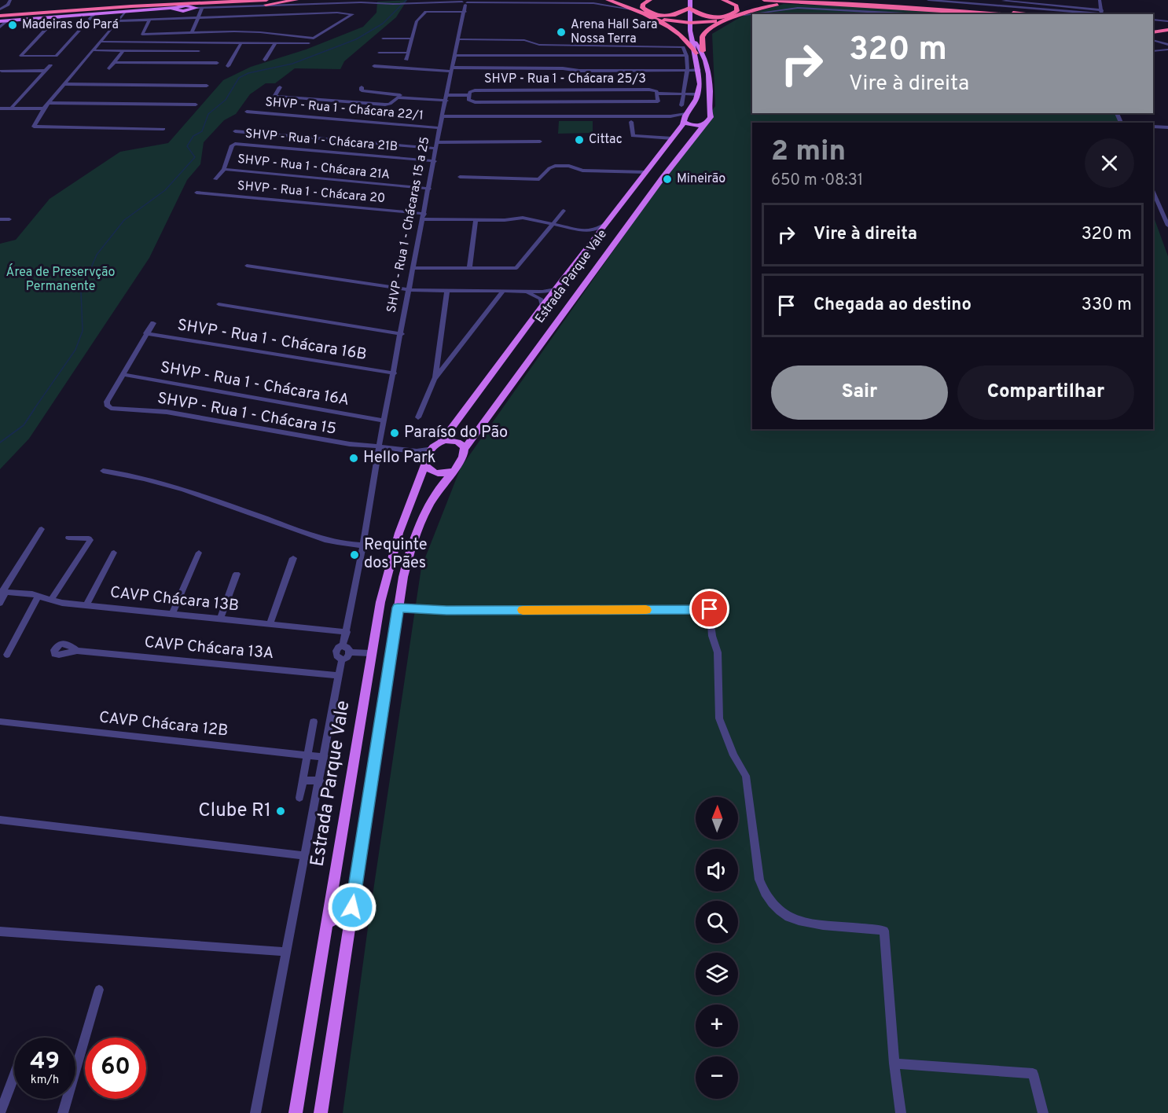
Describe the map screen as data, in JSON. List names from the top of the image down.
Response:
{
  "streets": {
    "main road": ["Estrada Parque Vale"],
    "street": [
      "SHVP - Rua 1 - Chácara 25/3",
      "SHVP - Rua 1 - Chácara 22/1",
      "SHVP - Rua 1 - Chácara 21B",
      "SHVP - Rua 1 - Chácara 21A",
      "SHVP - Rua 1 - Chácara 20",
      "SHVP - Rua 1 - Chácaras 15 a 25",
      "SHVP - Rua 1 - Chácara 16B",
      "SHVP - Rua 1 - Chácara 16A",
      "SHVP - Rua 1 - Chácara 15",
      "CAVP Chácara 13B",
      "CAVP Chácara 13A",
      "CAVP Chácara 12B"
    ]
  },
  "crossings": [
    ["SHVP - Rua 1 - Chácara 25/3", "SHVP - Rua 1 - Chácaras 15 a 25"],
    ["SHVP - Rua 1 - Chácara 22/1", "SHVP - Rua 1 - Chácaras 15 a 25"],
    ["SHVP - Rua 1 - Chácara 21B", "SHVP - Rua 1 - Chácara 21A"],
    ["SHVP - Rua 1 - Chácara 21B", "SHVP - Rua 1 - Chácaras 15 a 25"],
    ["SHVP - Rua 1 - Chácara 21A", "SHVP - Rua 1 - Chácaras 15 a 25"],
    ["SHVP - Rua 1 - Chácara 20", "SHVP - Rua 1 - Chácaras 15 a 25"],
    ["SHVP - Rua 1 - Chácaras 15 a 25", "SHVP - Rua 1 - Chácara 16B"],
    ["SHVP - Rua 1 - Chácaras 15 a 25", "SHVP - Rua 1 - Chácara 16A"],
    ["SHVP - Rua 1 - Chácaras 15 a 25", "SHVP - Rua 1 - Chácara 15"],
    ["SHVP - Rua 1 - Chácaras 15 a 25", "CAVP Chácara 13B"],
    ["SHVP - Rua 1 - Chácara 16A", "SHVP - Rua 1 - Chácara 15"]
  ],
  "parks": ["Área de Preservção Permanente"],
  "places": [
    "Madeiras do Pará",
    "Arena Hall Sara Nossa Terra",
    "Cittac",
    "Mineirão",
    "Paraíso do Pão",
    "Hello Park",
    "Requinte dos Pães",
    "Clube R1"
  ],
  "north": "top",
  "page": {
    "turn": ["320 m", "Vire à direita"],
    "heading": ["2 min", "650 m · 08:31"],
    "list": [
      {
        "name": "Vire à direita",
        "value": "320 m"
      },
      {
        "name": "Chegada ao destino",
        "value": "330 m"
      }
    ],
    "buttons": ["Sair", "Compartilhar"],
    "map_buttons": ["+", "−"],
    "speed": "49 km/h",
    "limit": "60"
  }
}
